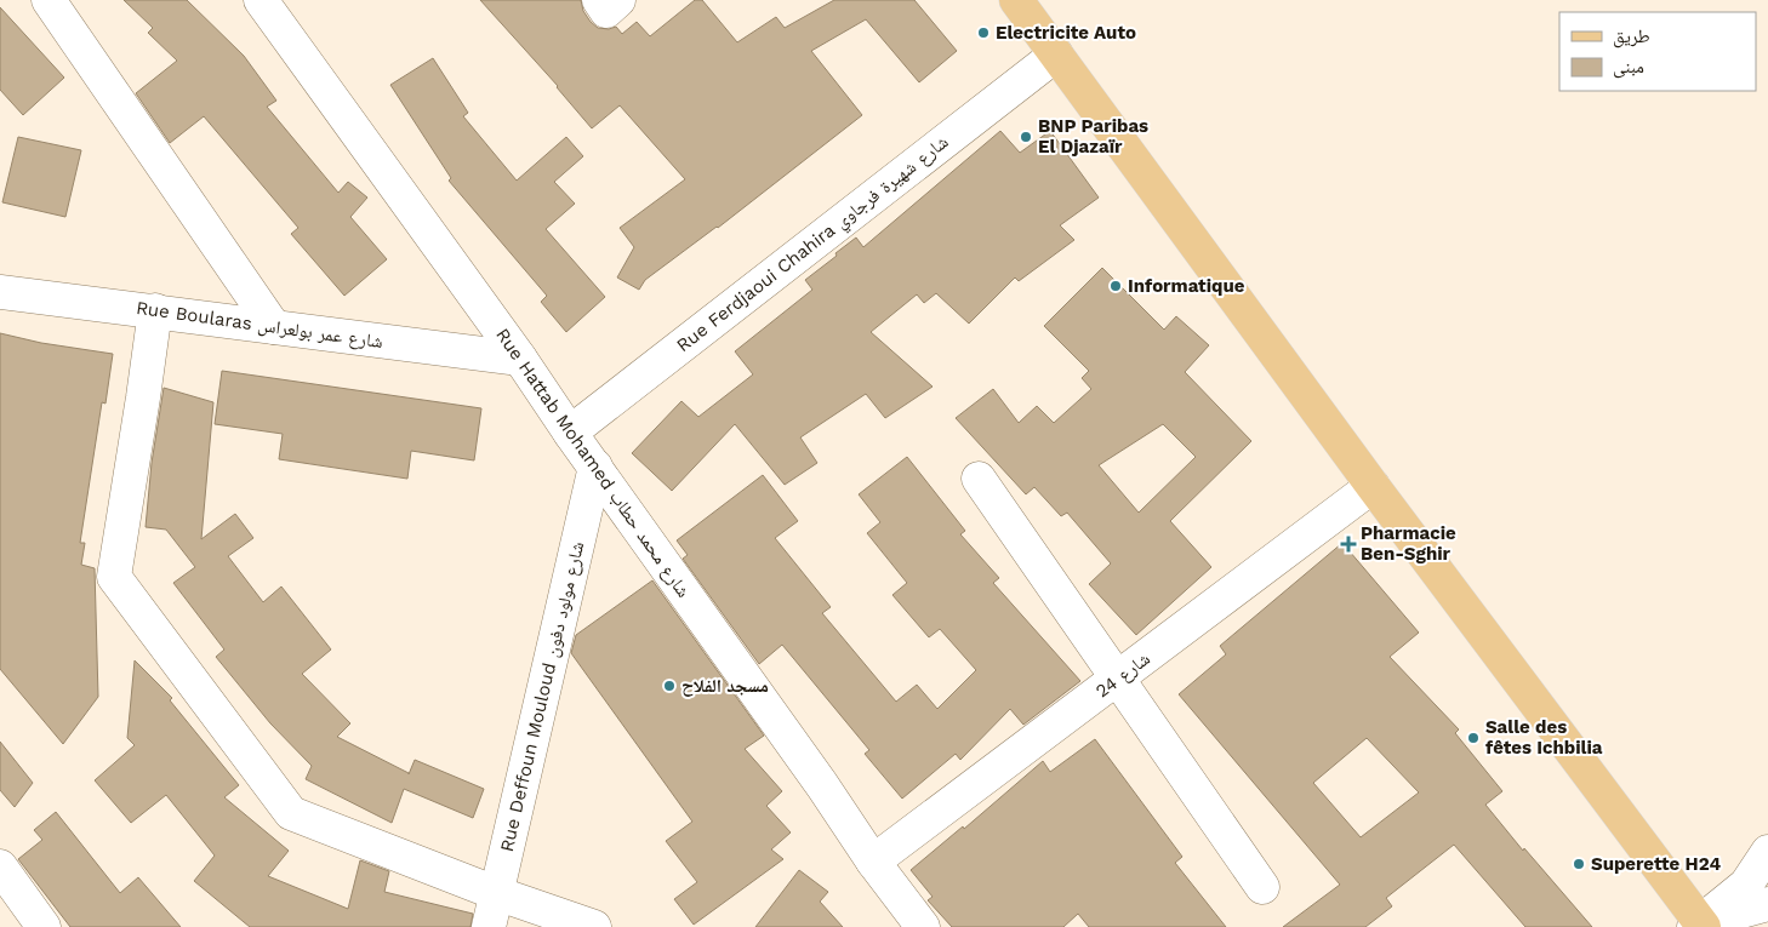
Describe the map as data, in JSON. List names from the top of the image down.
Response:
{
  "streets": {
    "street": [
      "Rue Ferdjaoui Chahira شارع شهيرة فرجاوي",
      "Rue Boularas شارع عمر بولعراس",
      "Rue Hattab Mohamed شارع محمد حطاب",
      "شارع 24",
      "Rue Deffoun Mouloud شارع مولود دفون"
    ]
  },
  "crossings": [
    ["Rue Ferdjaoui Chahira شارع شهيرة فرجاوي", "Rue Hattab Mohamed شارع محمد حطاب"],
    ["Rue Boularas شارع عمر بولعراس", "Rue Hattab Mohamed شارع محمد حطاب"],
    ["Rue Hattab Mohamed شارع محمد حطاب", "شارع 24"],
    ["Rue Hattab Mohamed شارع محمد حطاب", "Rue Deffoun Mouloud شارع مولود دفون"]
  ],
  "places": {
    "other": [
      "Electricite Auto",
      "BNP Paribas El Djazaïr",
      "Informatique",
      "مسجد الفلاح",
      "Salle des fêtes Ichbilia",
      "Superette H24"
    ],
    "health": ["Pharmacie Ben-Sghir"]
  },
  "legend": ["طريق", "مبنى"]
}
